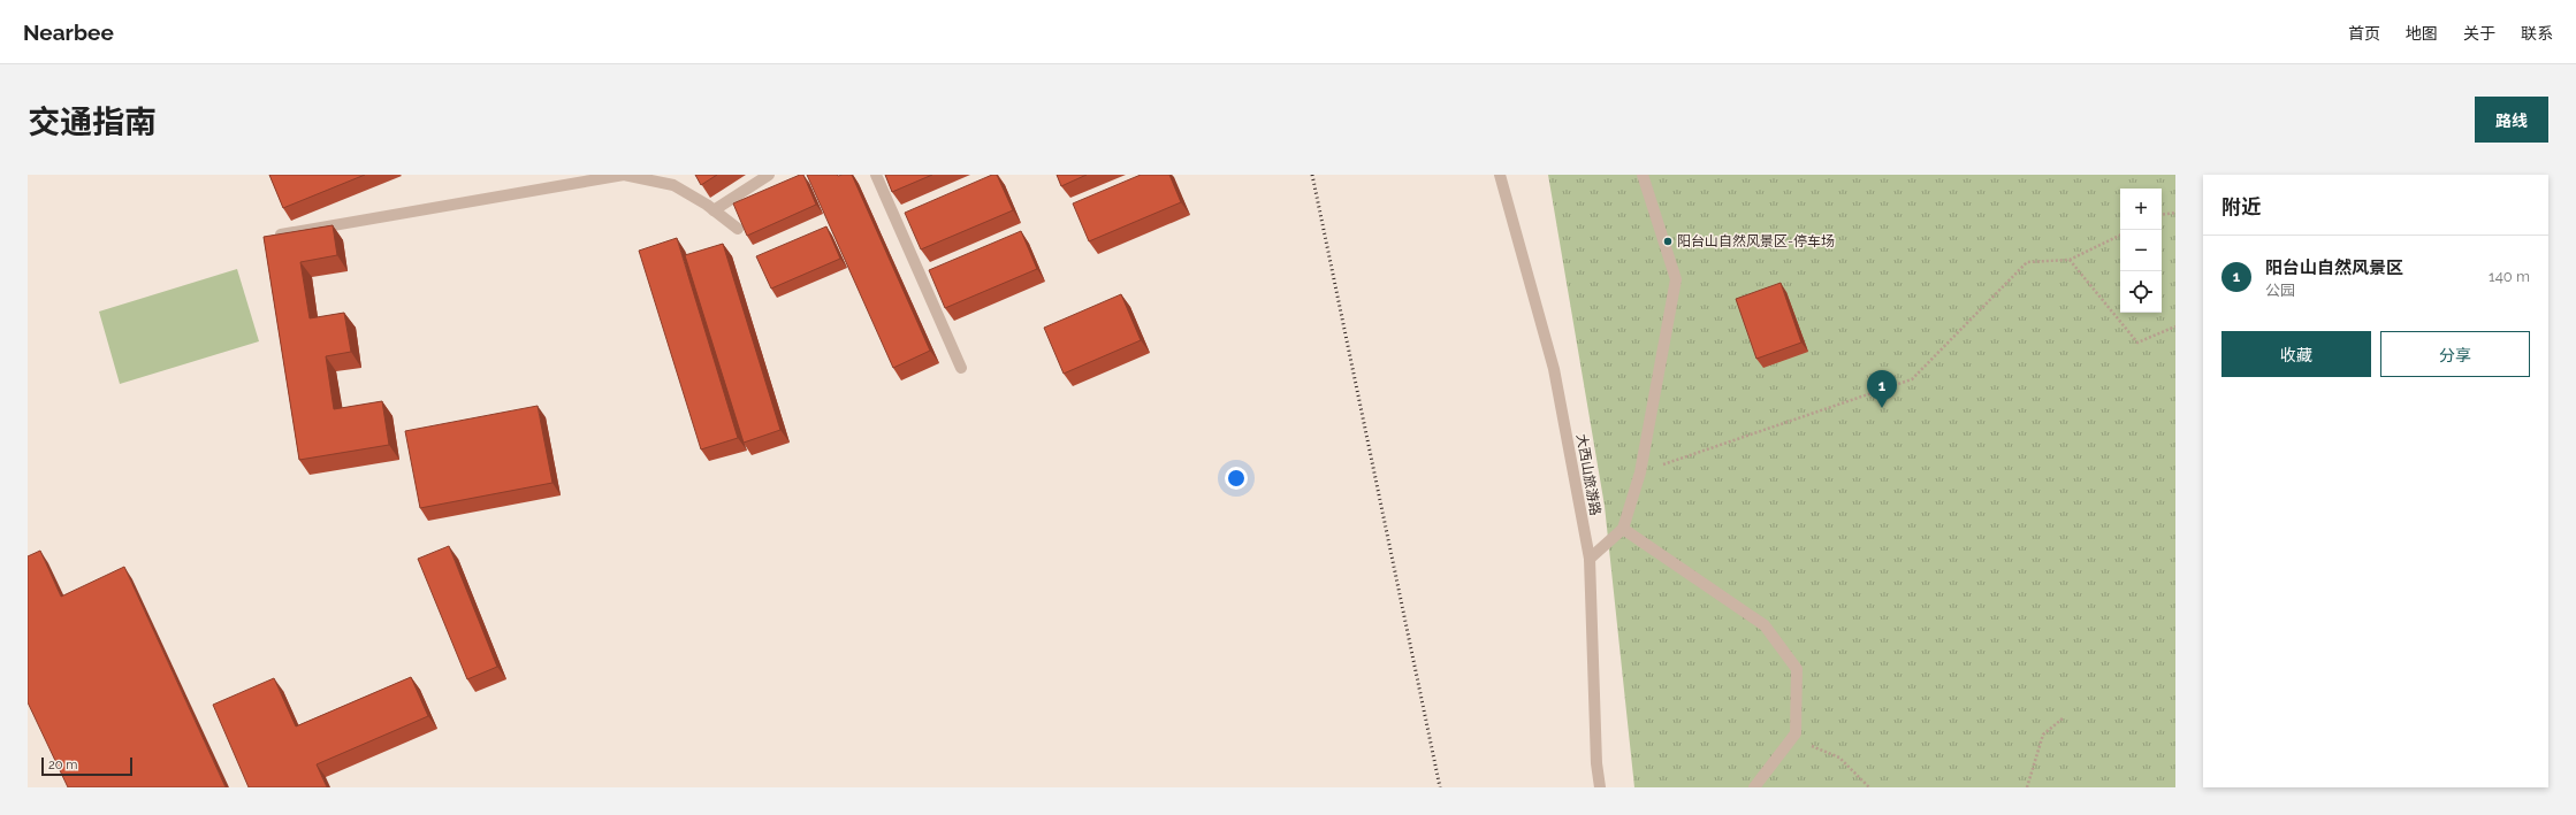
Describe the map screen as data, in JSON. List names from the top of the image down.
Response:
{
  "streets": {
    "street": ["大西山旅游路"]
  },
  "places": ["阳台山自然风景区-停车场"],
  "scale_bar": "20 m",
  "page": {
    "header": "Nearbee",
    "nav": [
      "首页",
      "地图",
      "关于",
      "联系"
    ],
    "title": "交通指南",
    "buttons": [
      "路线",
      ["收藏", "分享"]
    ],
    "heading": "附近",
    "map_buttons": ["+", "−"],
    "list": [
      {
        "mark": "1",
        "name": "阳台山自然风景区",
        "note": "公园",
        "value": "140 m"
      }
    ],
    "pins": "1",
    "scale": "20 m"
  }
}
